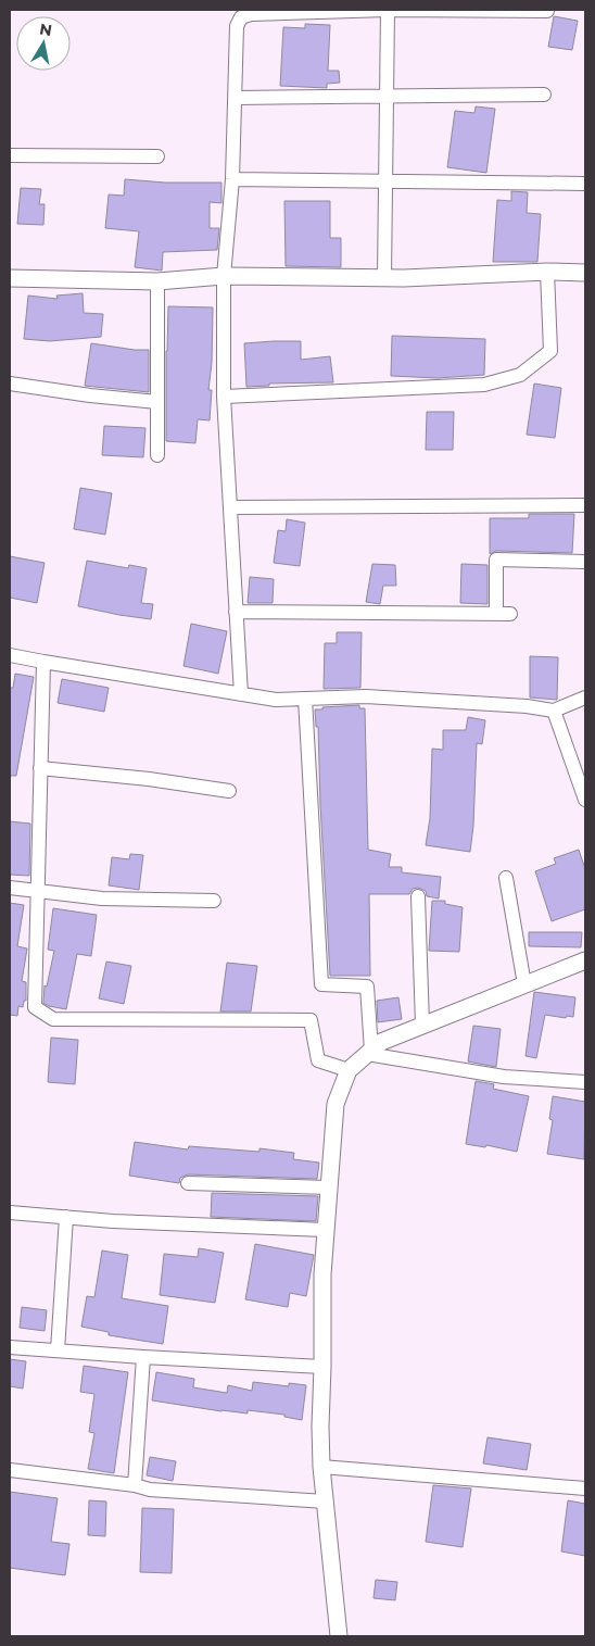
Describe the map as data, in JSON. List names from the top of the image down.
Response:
{
  "north": "top"
}
